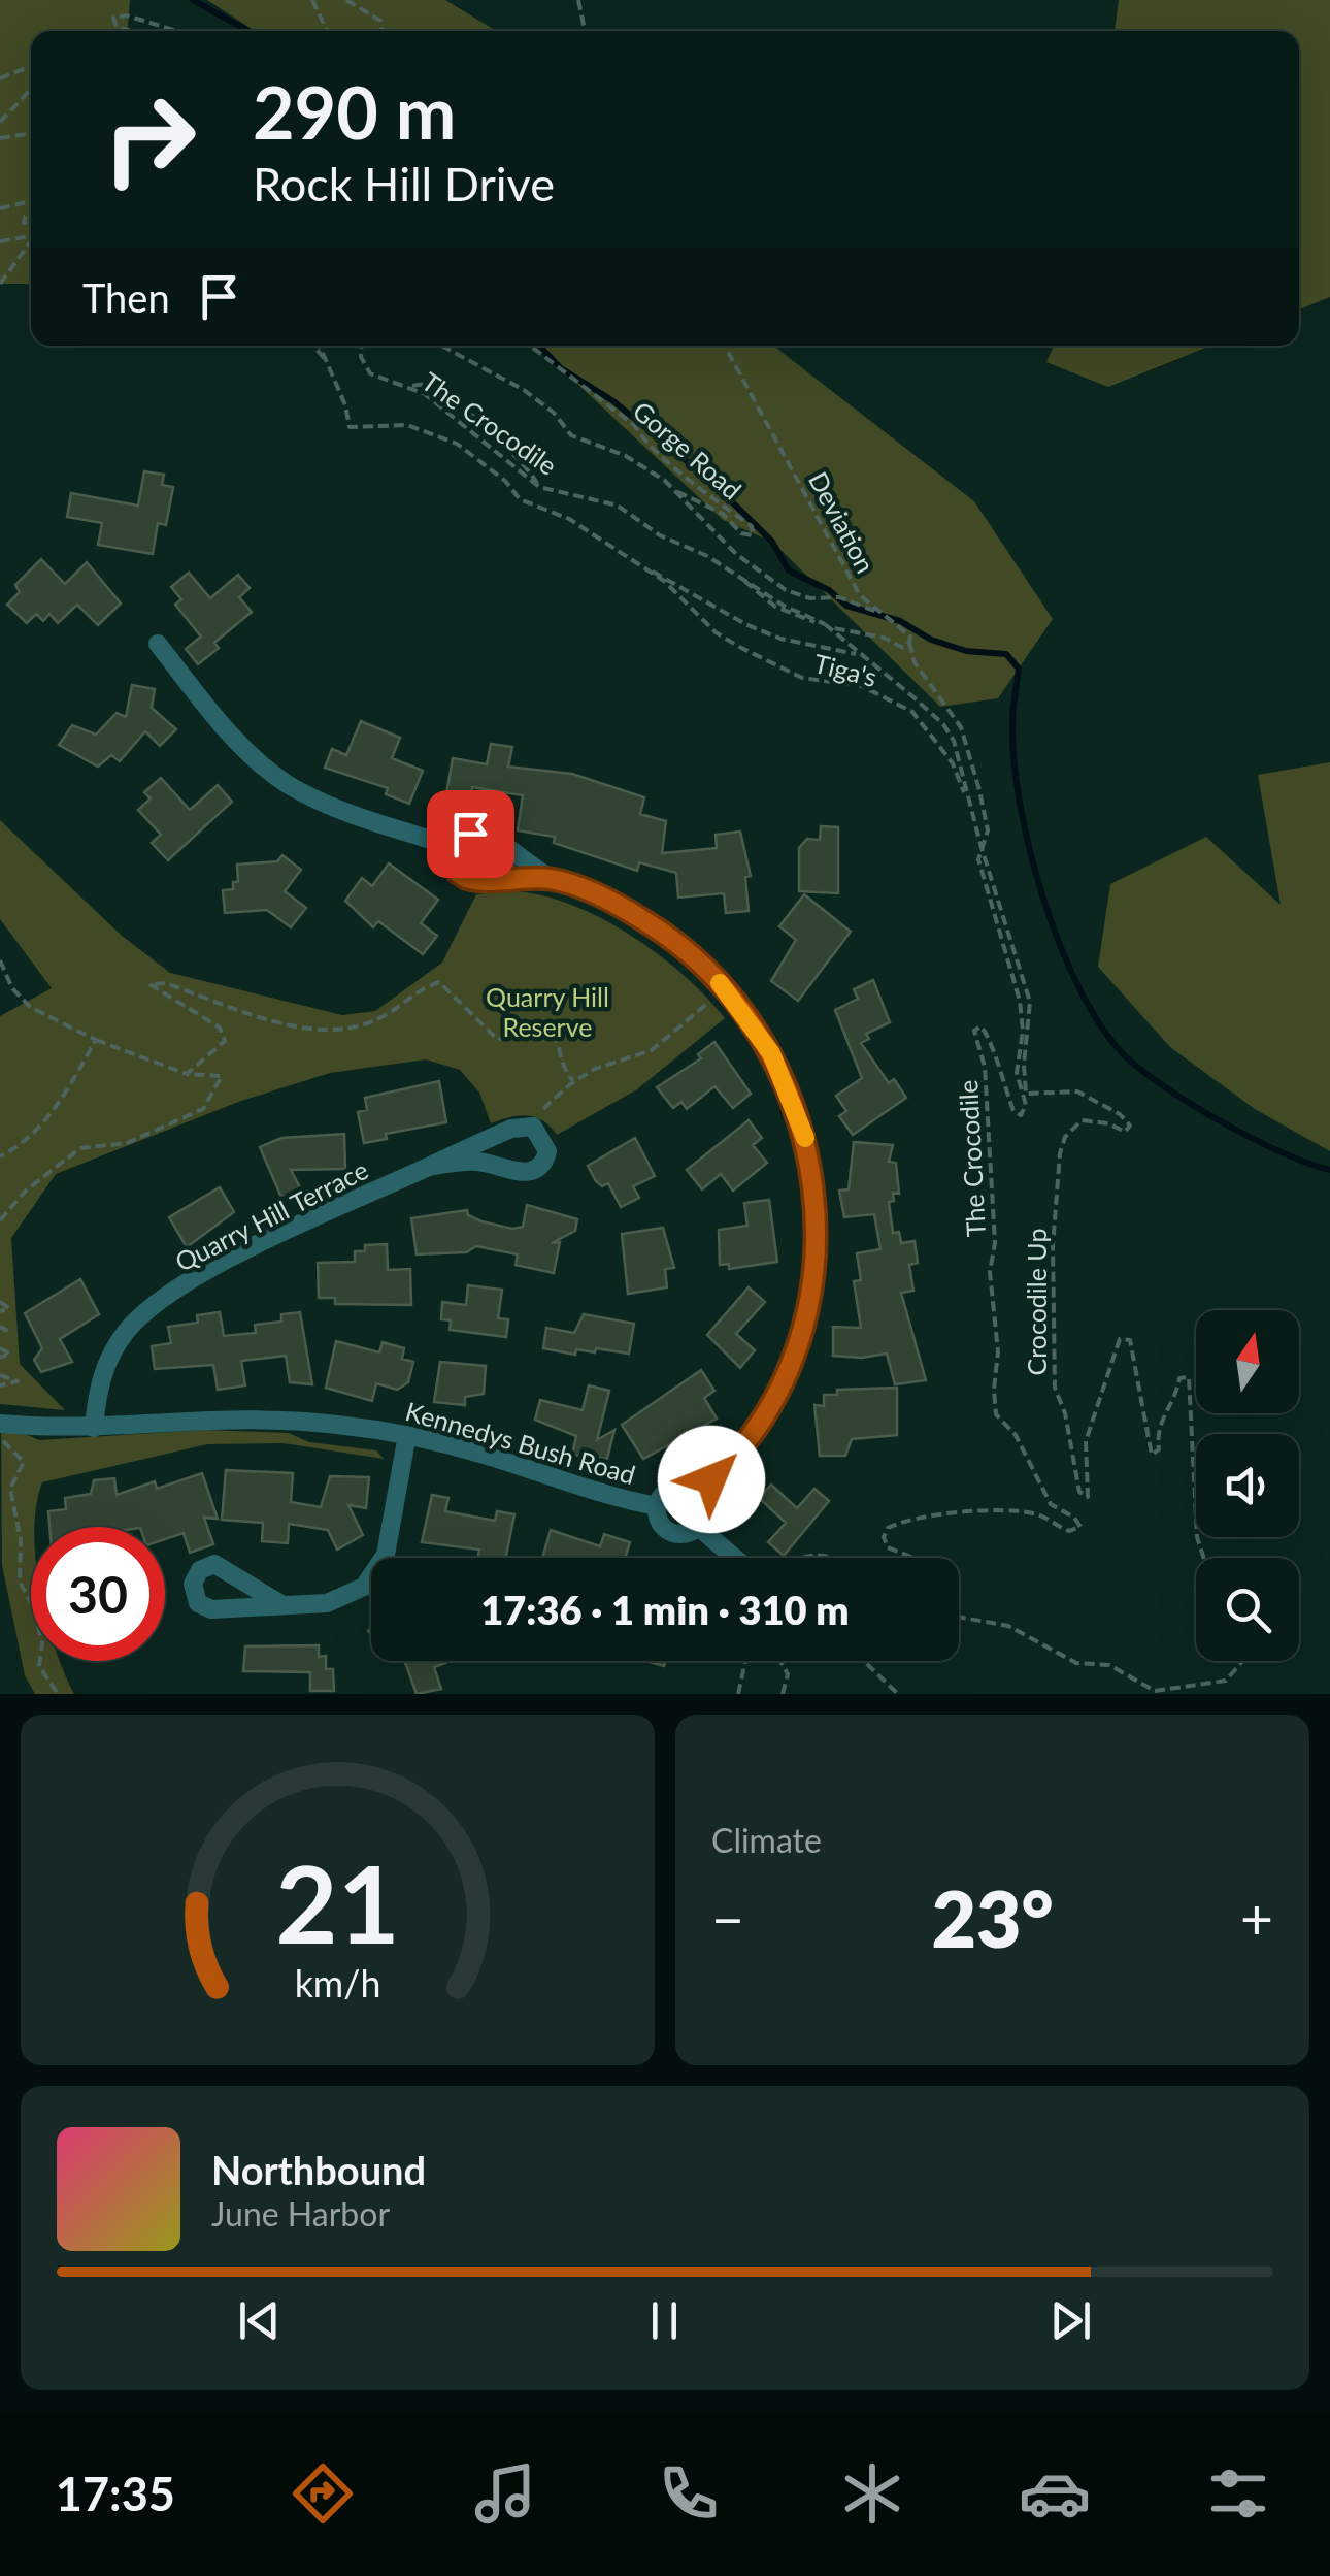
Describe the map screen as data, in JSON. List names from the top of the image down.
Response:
{
  "streets": {
    "street": ["Quarry Hill Terrace", "Kennedys Bush Road"],
    "path": [
      "The Crocodile",
      "Gorge Road",
      "Deviation",
      "Tiga's",
      "Crocodile Up"
    ]
  },
  "crossings": [
    ["The Crocodile", "Deviation"],
    ["The Crocodile", "Crocodile Up"],
    ["Tiga's", "Crocodile Up"],
    ["Quarry Hill Terrace", "Kennedys Bush Road"]
  ],
  "parks": ["Quarry Hill Reserve"],
  "north": "top",
  "page": {
    "turn": ["290 m", "Rock Hill Drive"],
    "then": "Then",
    "limit": "30",
    "trip": "17:36 · 1 min · 310 m",
    "tile": "Climate",
    "heat": ["−", "23°", "+"],
    "song": ["Northbound", "June Harbor"],
    "tabs": "17:35",
    "gauge": ["21", "km/h"]
  }
}
